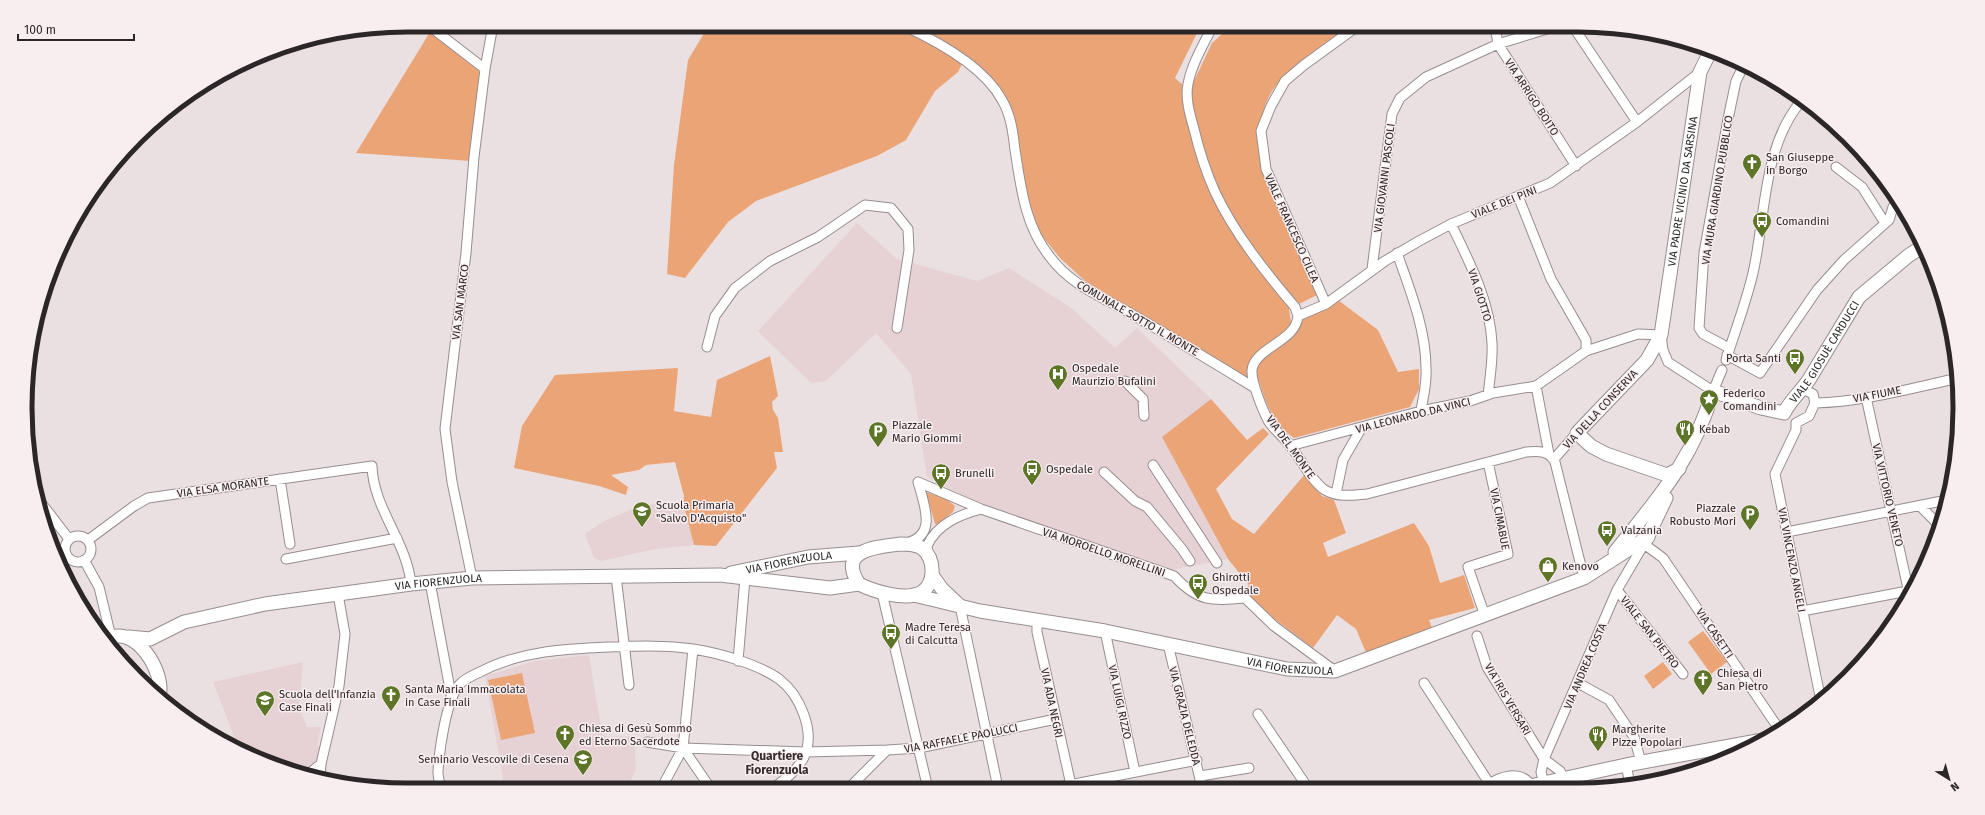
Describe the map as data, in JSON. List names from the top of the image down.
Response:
{
  "streets": {
    "street": [
      "VIA ARRIGO BOITO",
      "VIA GIOVANNI PASCOLI",
      "VIA MURA GIARDINO PUBBLICO",
      "VIA PADRE VICINIO DA SARSINA",
      "VIALE DEI PINI",
      "VIALE FRANCESCO CILEA",
      "VIA GIOTTO",
      "VIA SAN MARCO",
      "COMUNALE SOTTO IL MONTE",
      "VIALE GIOSUÈ CARDUCCI",
      "VIA FIUME",
      "VIA DELLA CONSERVA",
      "VIA LEONARDO DA VINCI",
      "VIA DEL MONTE",
      "VIA ELSA MORANTE",
      "VIA VITTORIO VENETO",
      "VIA CIMABUE",
      "VIA MOROELLO MORELLINI",
      "VIA VINCENZO ANGELI",
      "VIA FIORENZUOLA",
      "VIALE SAN PIETRO",
      "VIA CASETTI",
      "VIA ANDREA COSTA",
      "VIA IRIS VERSARI",
      "VIA LUIGI RIZZO",
      "VIA ADA NEGRI",
      "VIA GRAZIA DELEDDA",
      "VIA RAFFAELE PAOLUCCI"
    ]
  },
  "crossings": [
    ["VIA ARRIGO BOITO", "VIA GIOVANNI PASCOLI"],
    ["VIA ARRIGO BOITO", "VIALE DEI PINI"],
    ["VIA GIOVANNI PASCOLI", "VIALE DEI PINI"],
    ["VIA PADRE VICINIO DA SARSINA", "VIALE DEI PINI"],
    ["VIA PADRE VICINIO DA SARSINA", "VIA DELLA CONSERVA"],
    ["VIALE DEI PINI", "VIALE FRANCESCO CILEA"],
    ["VIALE DEI PINI", "VIA GIOTTO"],
    ["VIALE DEI PINI", "VIA DEL MONTE"],
    ["VIA GIOTTO", "VIA LEONARDO DA VINCI"],
    ["VIA SAN MARCO", "VIA FIORENZUOLA"],
    ["COMUNALE SOTTO IL MONTE", "VIA DEL MONTE"],
    ["VIALE GIOSUÈ CARDUCCI", "VIA FIUME"],
    ["VIALE GIOSUÈ CARDUCCI", "VIA VINCENZO ANGELI"],
    ["VIA FIUME", "VIA VITTORIO VENETO"],
    ["VIA FIUME", "VIA VINCENZO ANGELI"],
    ["VIA DELLA CONSERVA", "VIA DEL MONTE"],
    ["VIA LEONARDO DA VINCI", "VIA DEL MONTE"],
    ["VIA DEL MONTE", "VIA CIMABUE"],
    ["VIA CIMABUE", "VIA FIORENZUOLA"],
    ["VIA MOROELLO MORELLINI", "VIA FIORENZUOLA"],
    ["VIA FIORENZUOLA", "VIA CASETTI"],
    ["VIA FIORENZUOLA", "VIA ANDREA COSTA"],
    ["VIA FIORENZUOLA", "VIA LUIGI RIZZO"],
    ["VIA FIORENZUOLA", "VIA ADA NEGRI"],
    ["VIA FIORENZUOLA", "VIA GRAZIA DELEDDA"],
    ["VIALE SAN PIETRO", "VIA ANDREA COSTA"],
    ["VIA CASETTI", "VIA ANDREA COSTA"],
    ["VIA ANDREA COSTA", "VIA IRIS VERSARI"],
    ["VIA ADA NEGRI", "VIA RAFFAELE PAOLUCCI"]
  ],
  "districts": ["Quartiere Fiorenzuola"],
  "places": {
    "church": [
      "San Giuseppe in Borgo",
      "Chiesa di San Pietro",
      "Santa Maria Immacolata in Case Finali",
      "Chiesa di Gesù Sommo ed Eterno Sacerdote"
    ],
    "bus stop": [
      "Comandini",
      "Porta Santi",
      "Ospedale",
      "Brunelli",
      "Valzania",
      "Ghirotti Ospedale",
      "Madre Teresa di Calcutta"
    ],
    "hospital": ["Ospedale Maurizio Bufalini"],
    "place": ["Federico Comandini"],
    "restaurant": ["Kebab", "Margherite Pizze Popolari"],
    "parking": ["Piazzale Mario Giommi", "Piazzale Robusto Mori"],
    "school or university": ["Scuola Primaria \"Salvo D'Acquisto\"", "Scuola dell'Infanzia Case Finali", "Seminario Vescovile di Cesena"],
    "shop": ["Kenovo"]
  },
  "scale_bar": "100 m",
  "north": "bottom right"
}
